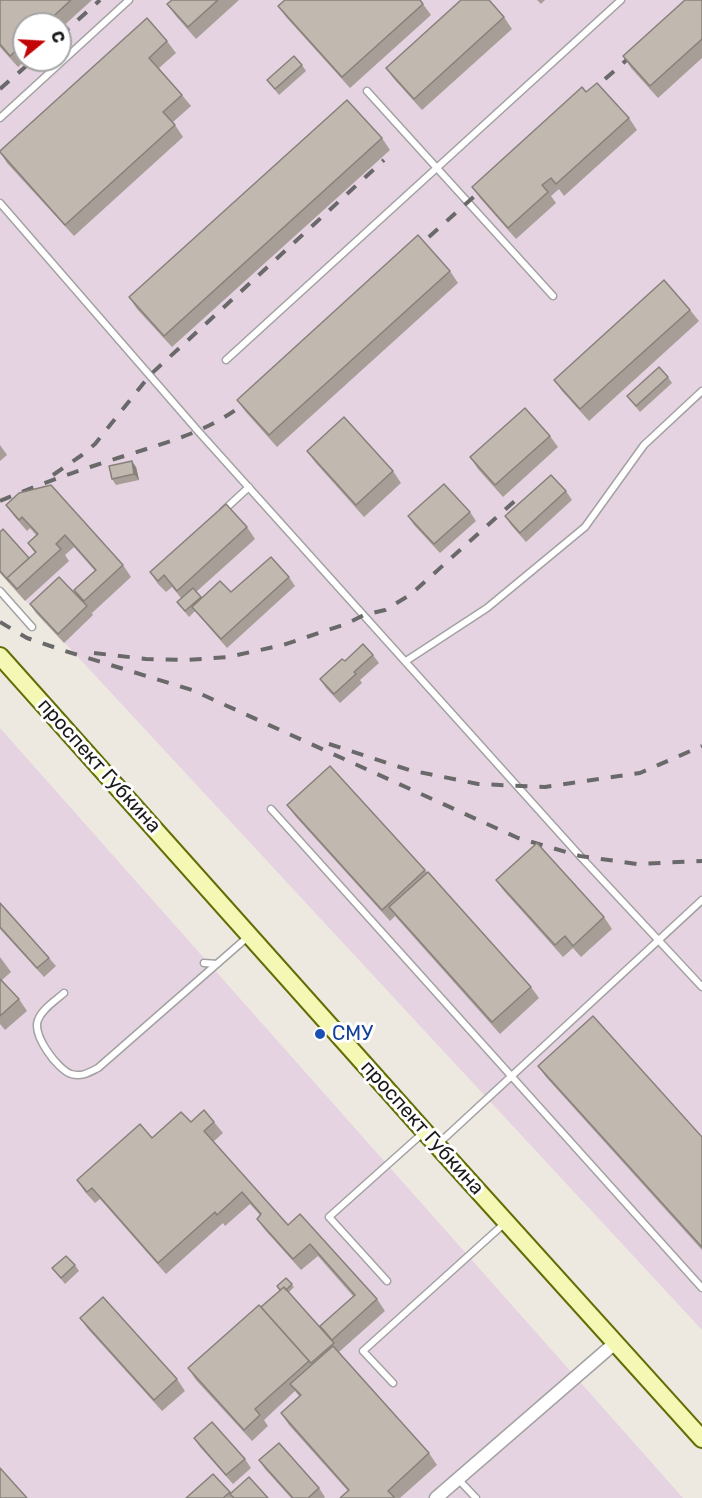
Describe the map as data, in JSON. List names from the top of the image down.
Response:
{
  "streets": {
    "main road": ["проспект Губкина"]
  },
  "places": ["СМУ"],
  "north": "right"
}
